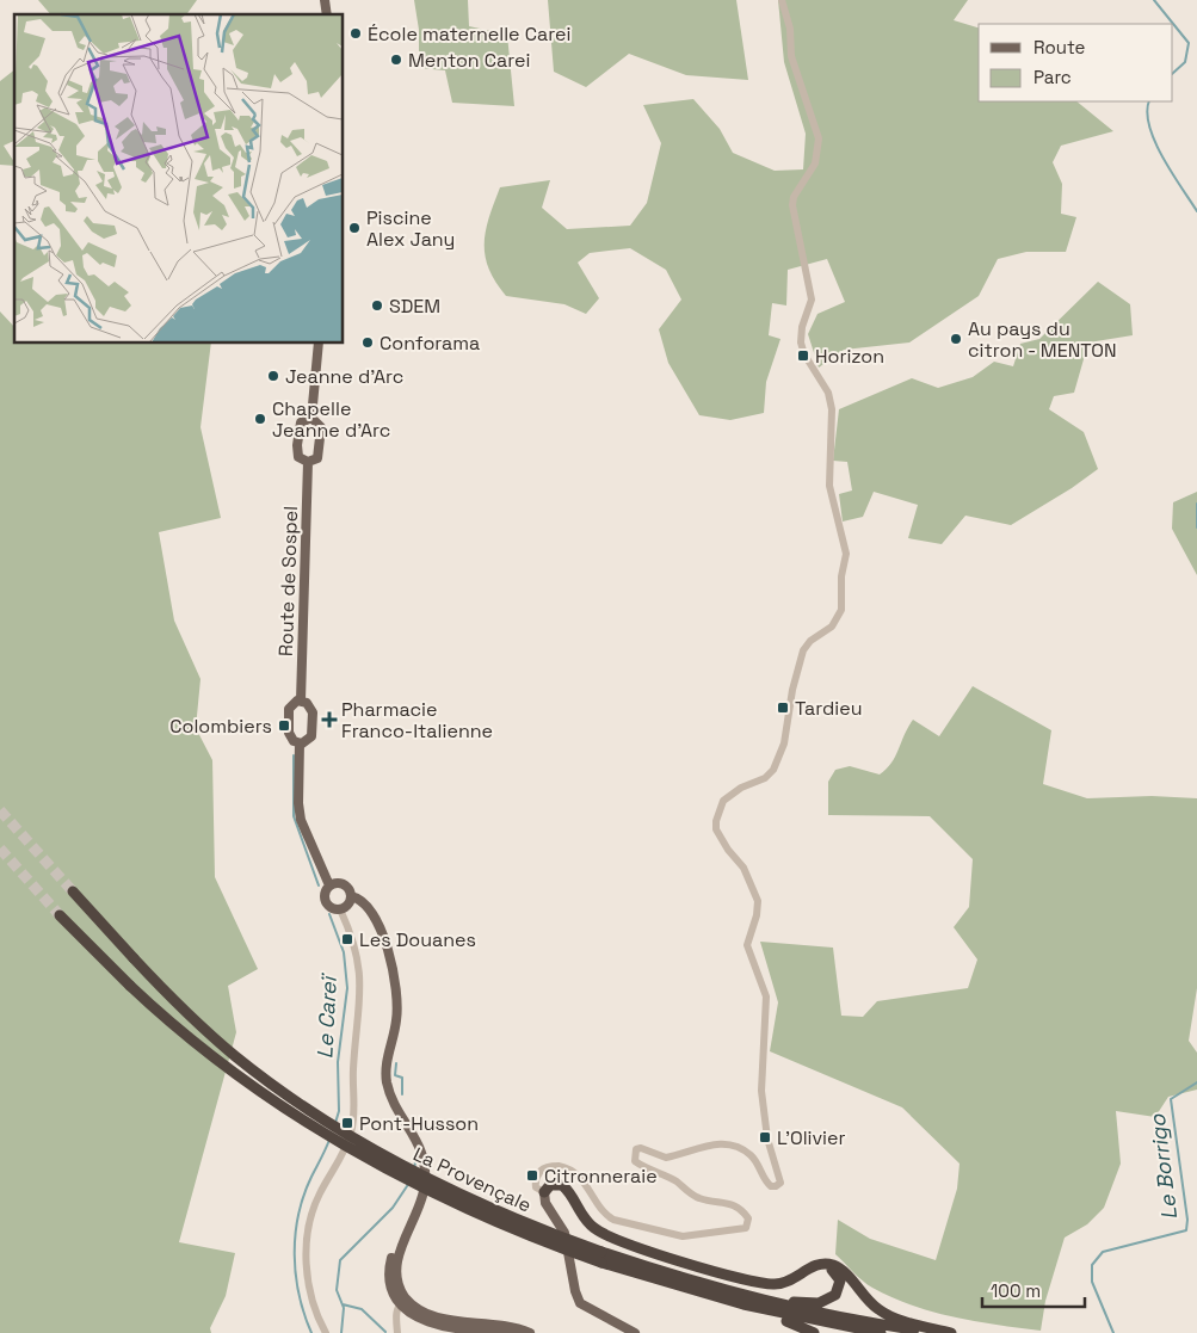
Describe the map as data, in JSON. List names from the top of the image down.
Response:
{
  "streets": {
    "highway": ["La Provençale"],
    "main road": ["Route de Sospel"]
  },
  "water": ["Le Careï", "Le Borrigo"],
  "places": {
    "other": [
      "École maternelle Carei",
      "Menton Carei",
      "Piscine Alex Jany",
      "SDEM",
      "Au pays du citron - MENTON",
      "Conforama",
      "Jeanne d'Arc",
      "Chapelle Jeanne d'Arc"
    ],
    "transit": [
      "Horizon",
      "Tardieu",
      "Colombiers",
      "Les Douanes",
      "Pont-Husson",
      "L'Olivier",
      "Citronneraie"
    ],
    "health": ["Pharmacie Franco-Italienne"]
  },
  "legend": ["Route", "Parc"],
  "scale_bar": "100 m"
}
